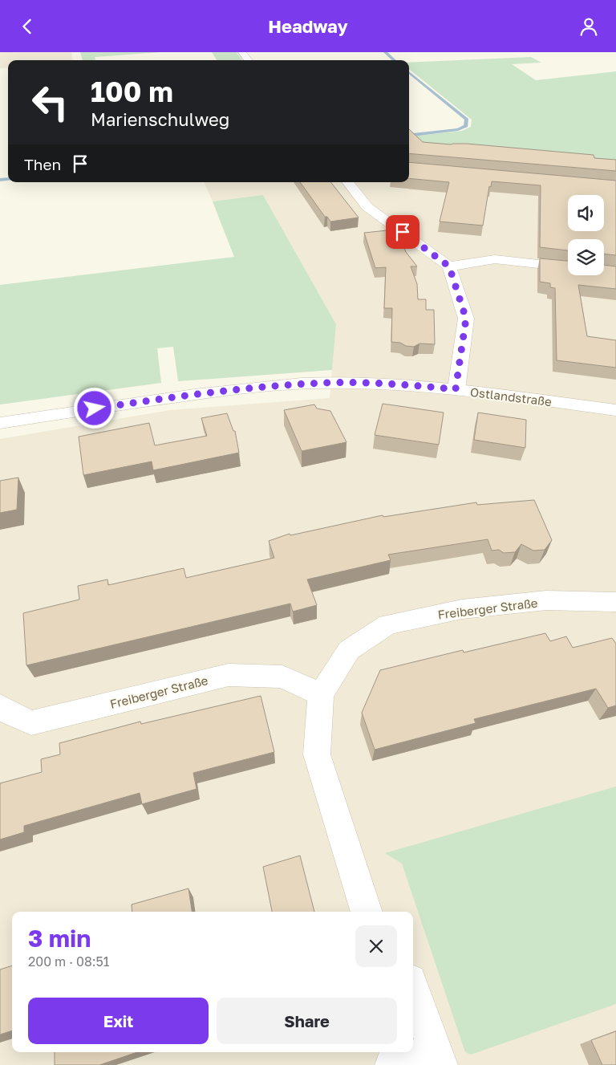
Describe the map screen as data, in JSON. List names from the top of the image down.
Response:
{
  "streets": {
    "street": ["Ostlandstraße", "Freiberger Straße"]
  },
  "page": {
    "header": "Headway",
    "turn": ["100 m", "Marienschulweg"],
    "then": "Then",
    "heading": ["3 min", "200 m · 08:51"],
    "buttons": ["Exit", "Share"]
  }
}
